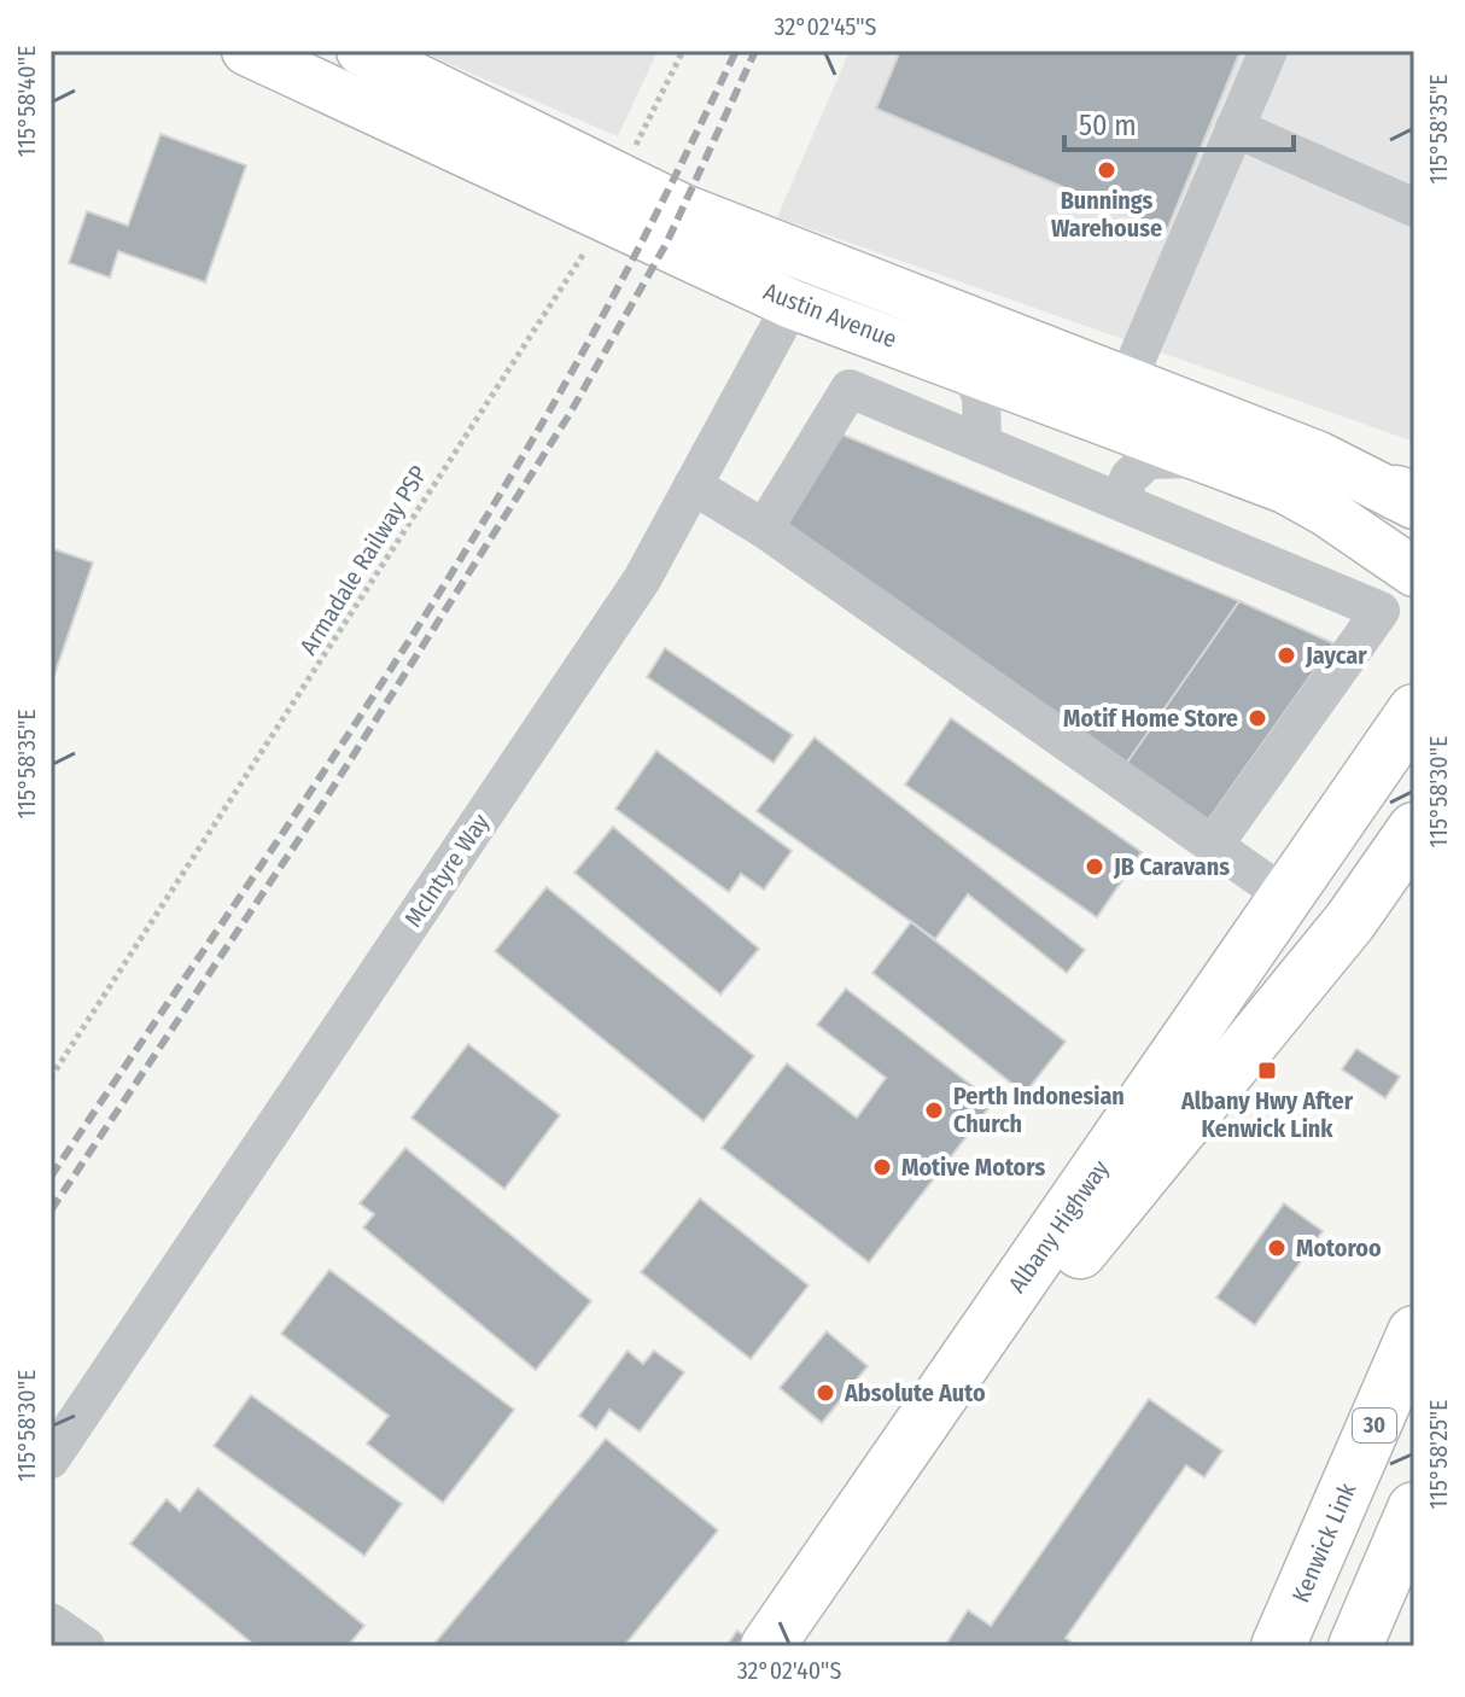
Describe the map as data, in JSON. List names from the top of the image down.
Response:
{
  "streets": {
    "highway": ["Albany Highway", "30", "Kenwick Link"],
    "main road": ["Austin Avenue"],
    "street": ["McIntyre Way"],
    "path": ["Armadale Railway PSP"]
  },
  "crossings": [
    ["Austin Avenue", "Armadale Railway PSP"],
    ["Austin Avenue", "McIntyre Way"]
  ],
  "places": {
    "other": [
      "Bunnings Warehouse",
      "Jaycar",
      "Motif Home Store",
      "JB Caravans",
      "Perth Indonesian Church",
      "Motive Motors",
      "Motoroo",
      "Absolute Auto"
    ],
    "transit": ["Albany Hwy After Kenwick Link"]
  },
  "scale_bar": "50 m",
  "coordinates": [
    "32°02'45\"S",
    "115°58'40\"E",
    "115°58'35\"E",
    "115°58'30\"E",
    "115°58'25\"E",
    "32°02'40\"S"
  ]
}
